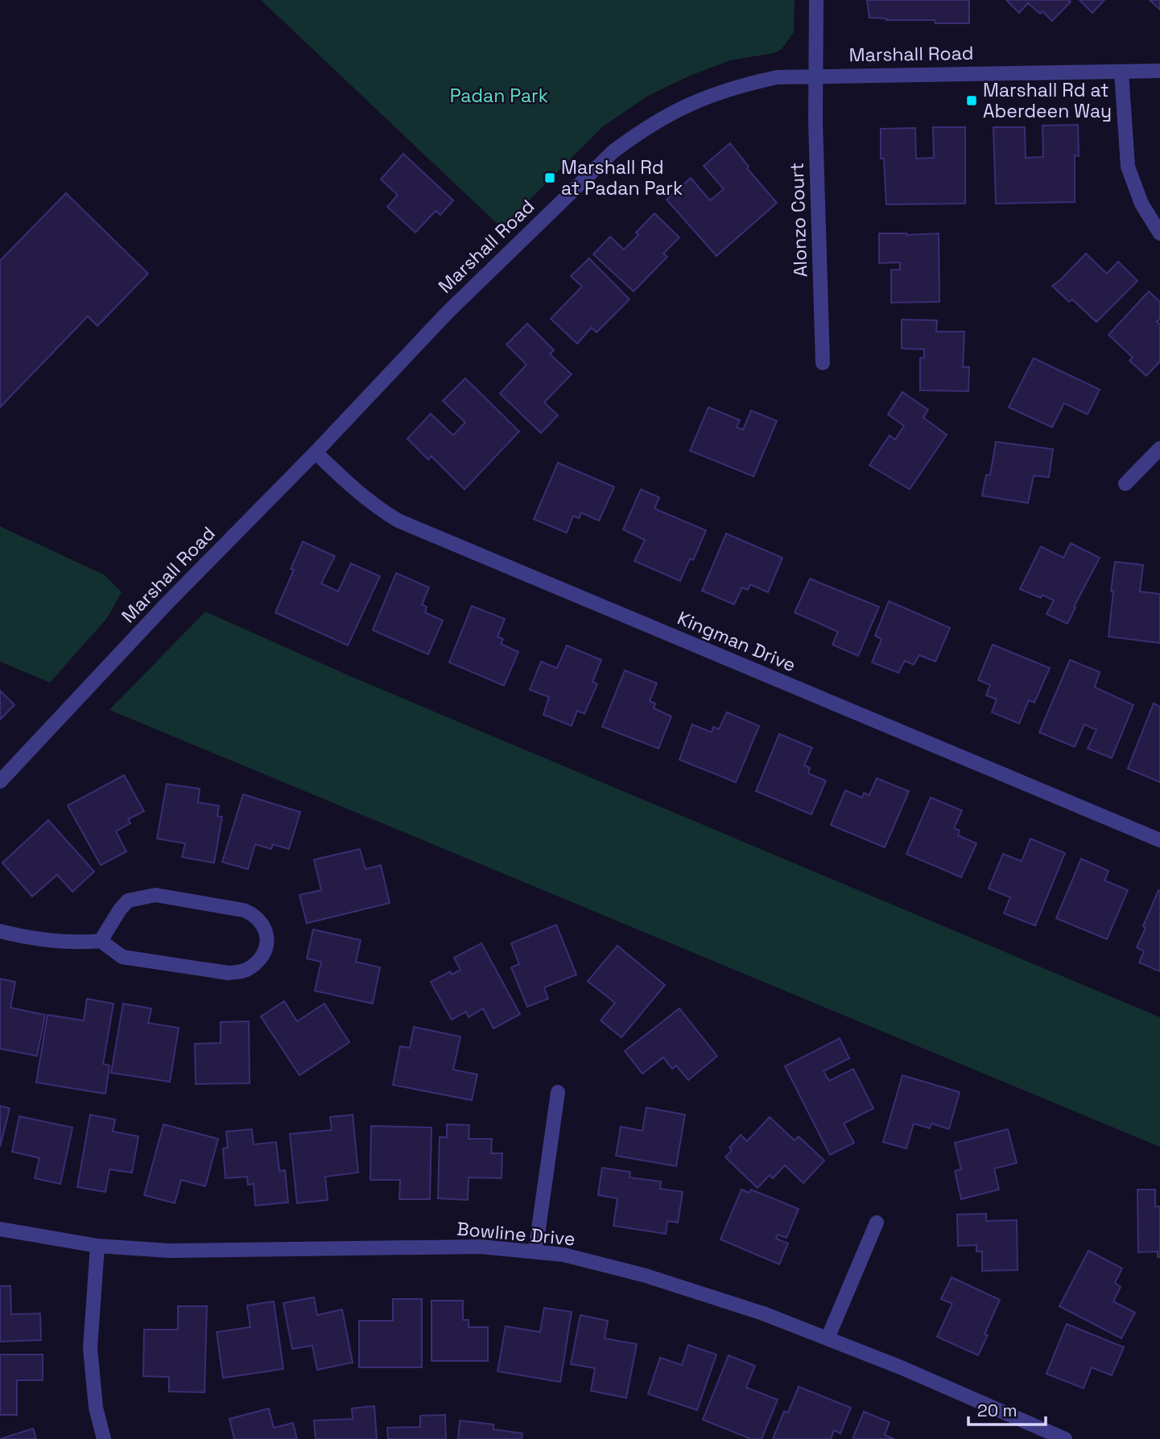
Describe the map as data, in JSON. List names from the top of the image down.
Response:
{
  "streets": {
    "street": [
      "Marshall Road",
      "Alonzo Court",
      "Kingman Drive",
      "Bowline Drive"
    ]
  },
  "crossings": [
    ["Marshall Road", "Alonzo Court"],
    ["Marshall Road", "Kingman Drive"]
  ],
  "parks": ["Padan Park"],
  "places": {
    "transit": ["Marshall Rd at Aberdeen Way", "Marshall Rd at Padan Park"]
  },
  "scale_bar": "20 m"
}
